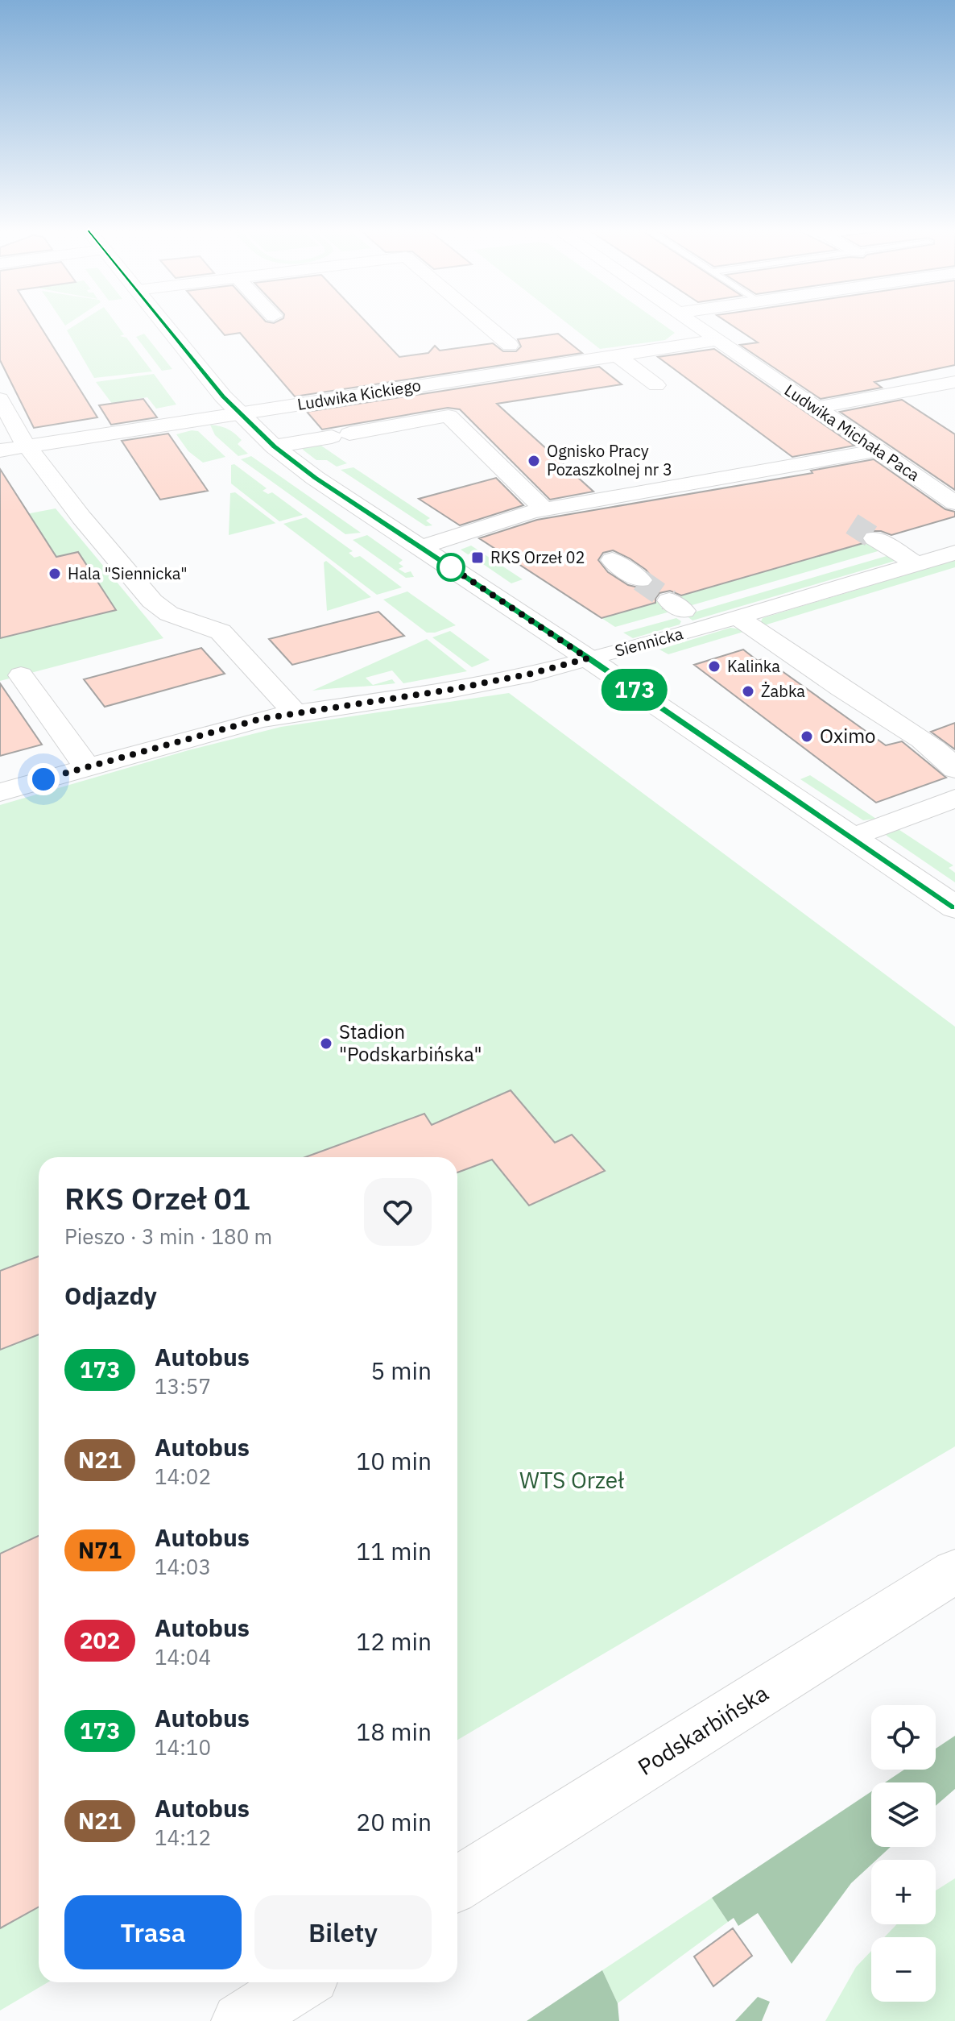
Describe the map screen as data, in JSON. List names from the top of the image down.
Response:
{
  "streets": {
    "street": [
      "Ludwika Kickiego",
      "Ludwika Michała Paca",
      "Siennicka",
      "Podskarbińska"
    ]
  },
  "crossings": [
    ["Ludwika Kickiego", "Ludwika Michała Paca"]
  ],
  "parks": ["WTS Orzeł"],
  "places": {
    "other": [
      "Ognisko Pracy Pozaszkolnej nr 3",
      "Hala \"Siennicka\"",
      "Kalinka",
      "Żabka",
      "Oximo",
      "Stadion \"Podskarbińska\""
    ],
    "transit": ["RKS Orzeł 02"]
  },
  "lines": ["bus line 173"],
  "page": {
    "on_map": "173",
    "heading": [
      ["RKS Orzeł 01", "Pieszo · 3 min · 180 m"],
      "Odjazdy"
    ],
    "list": [
      {
        "mark": "173",
        "name": "Autobus",
        "note": "13:57",
        "value": "5 min"
      },
      {
        "mark": "N21",
        "name": "Autobus",
        "note": "14:02",
        "value": "10 min"
      },
      {
        "mark": "N71",
        "name": "Autobus",
        "note": "14:03",
        "value": "11 min"
      },
      {
        "mark": "202",
        "name": "Autobus",
        "note": "14:04",
        "value": "12 min"
      },
      {
        "mark": "173",
        "name": "Autobus",
        "note": "14:10",
        "value": "18 min"
      },
      {
        "mark": "N21",
        "name": "Autobus",
        "note": "14:12",
        "value": "20 min"
      }
    ],
    "map_buttons": ["+", "−"],
    "buttons": ["Trasa", "Bilety"]
  }
}
